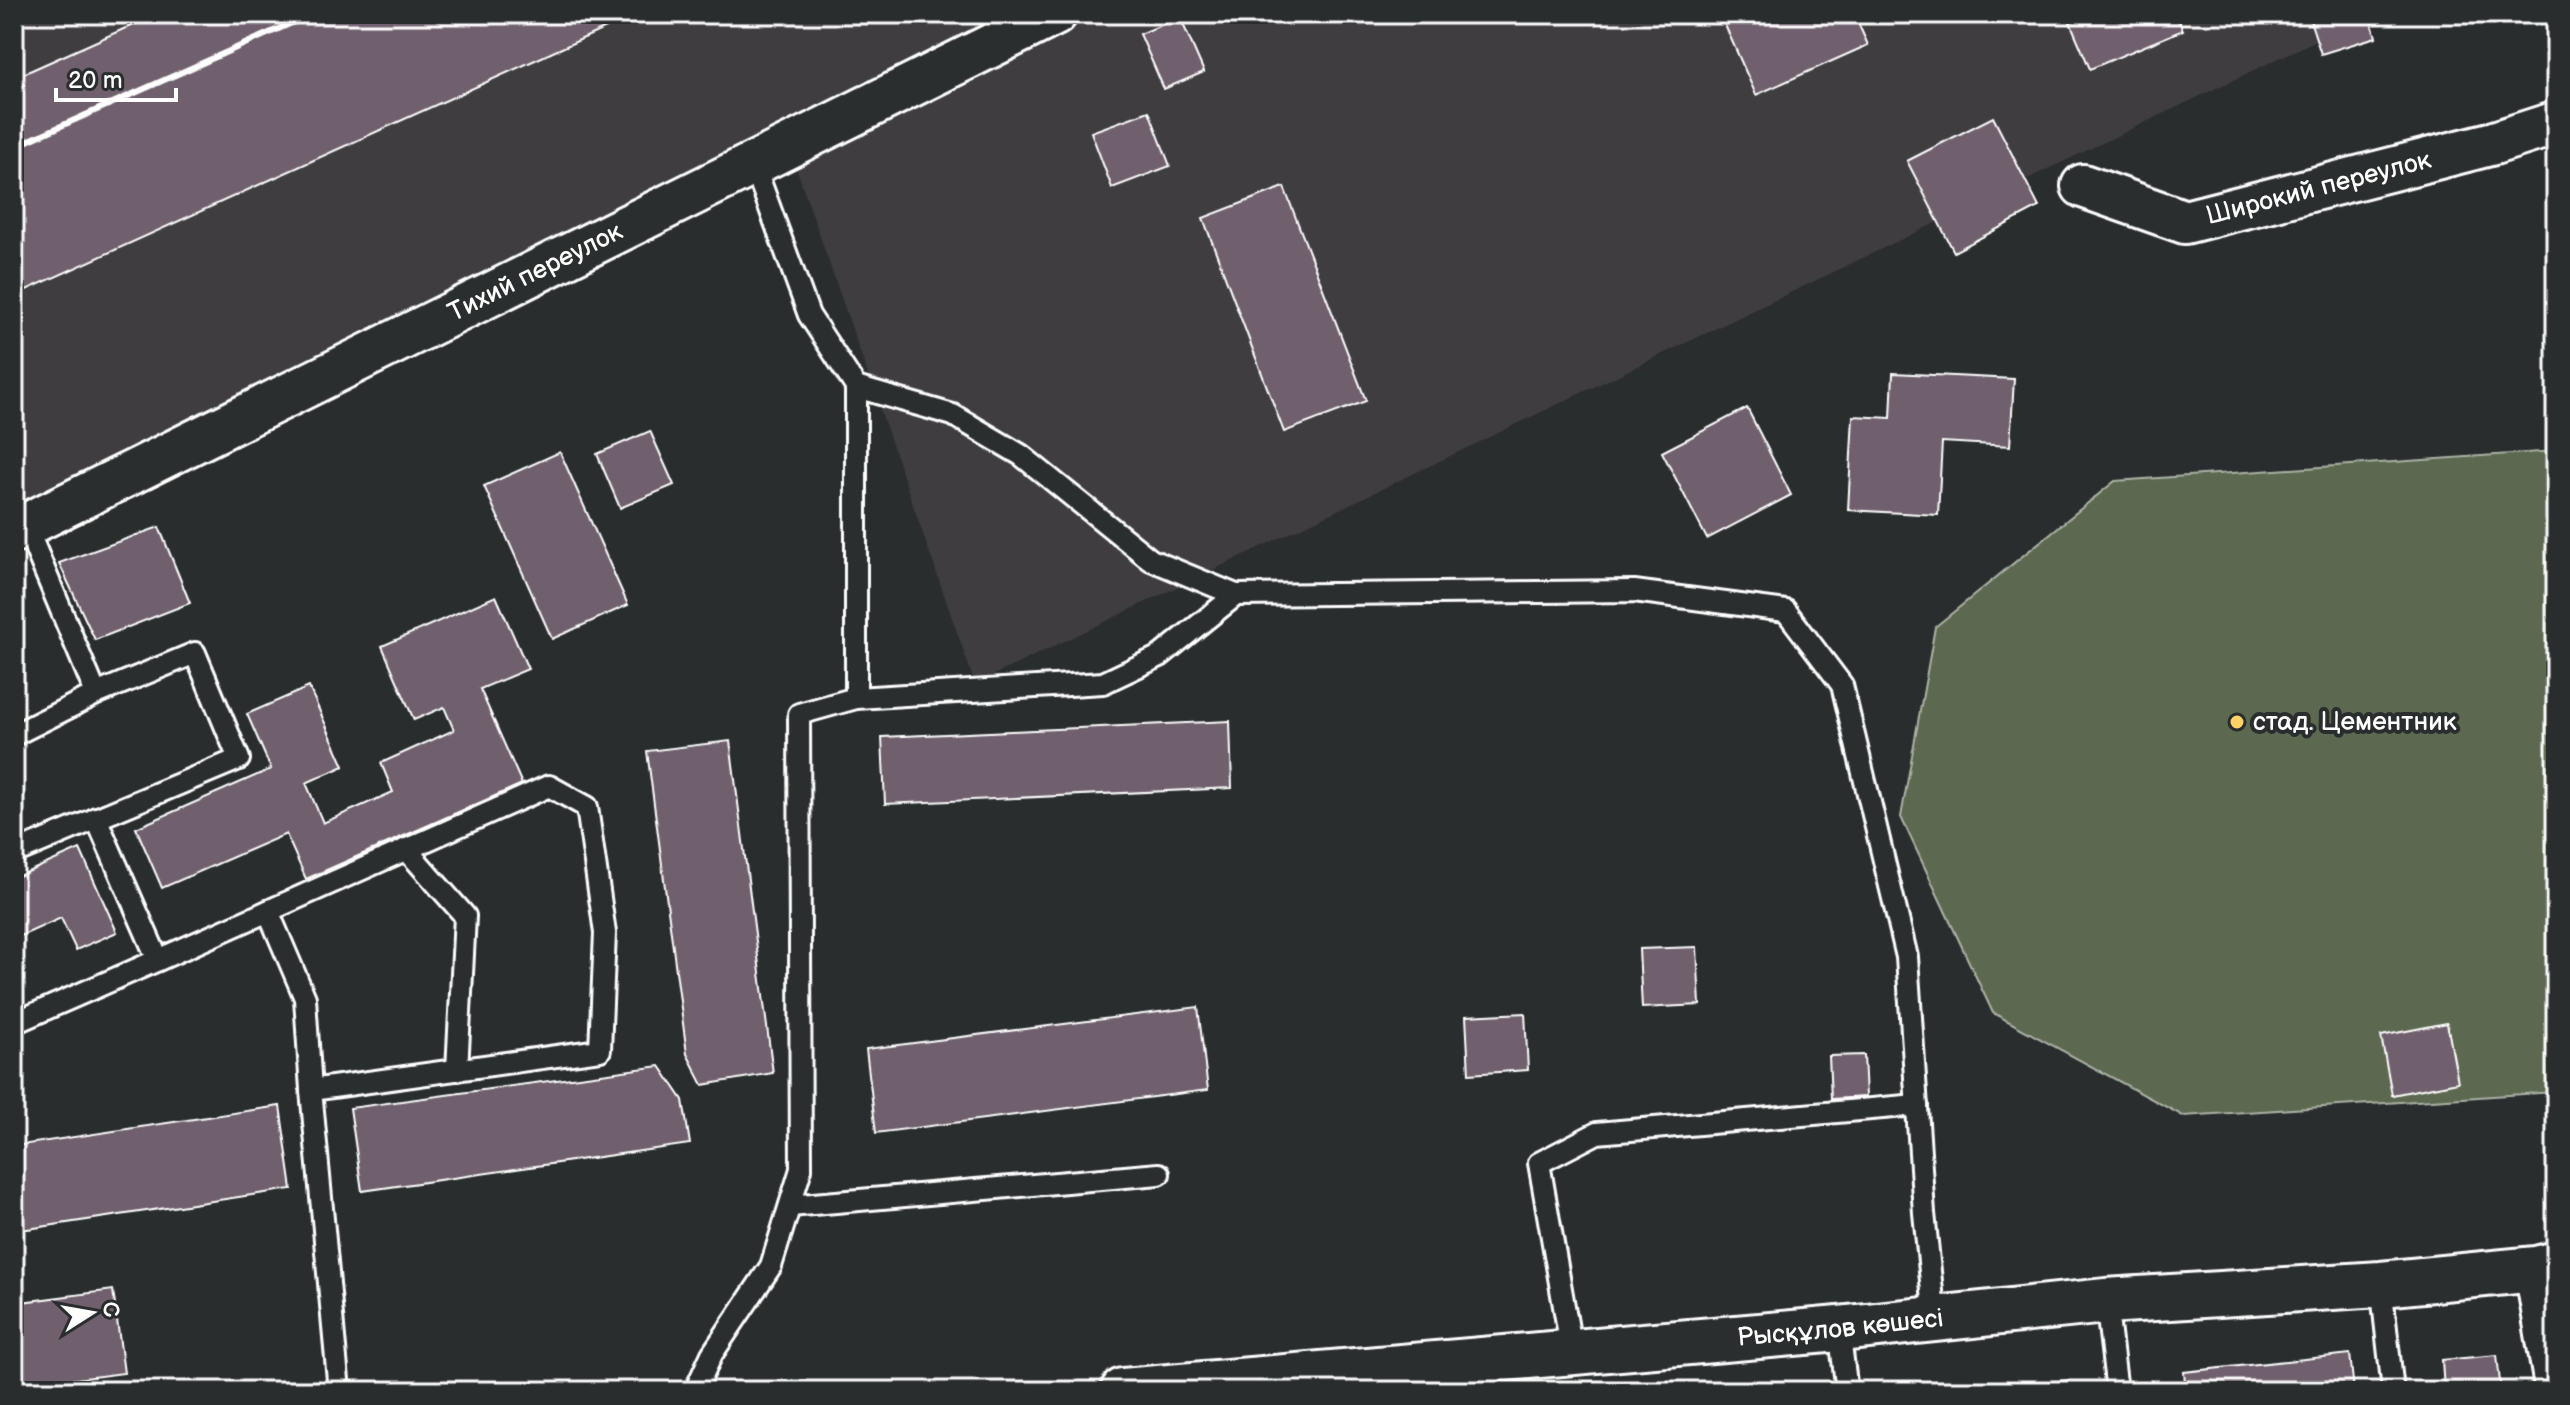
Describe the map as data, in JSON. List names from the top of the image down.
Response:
{
  "streets": {
    "street": ["Широкий переулок", "Тихий переулок", "Рысқұлов көшесі"]
  },
  "places": ["стад. Цементник"],
  "scale_bar": "20 m",
  "north": "right"
}
